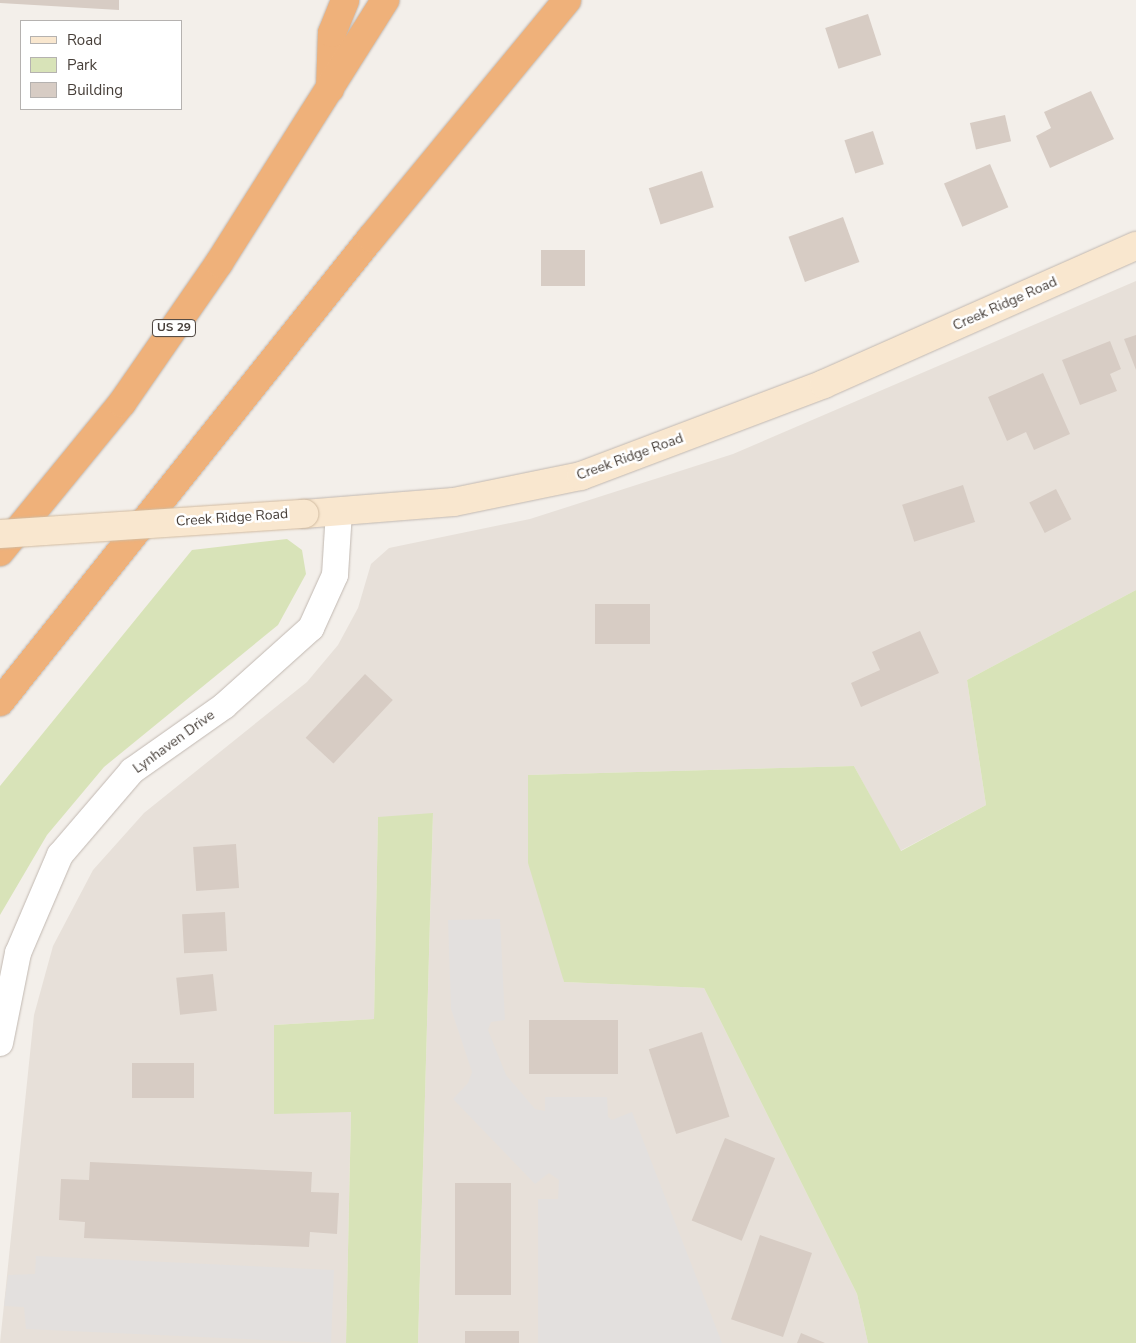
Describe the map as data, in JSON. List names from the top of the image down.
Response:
{
  "streets": {
    "highway": ["US 29"],
    "main road": ["Creek Ridge Road"],
    "street": ["Lynhaven Drive"]
  },
  "crossings": [
    ["Creek Ridge Road", "Lynhaven Drive"]
  ],
  "legend": ["Road", "Park", "Building"]
}
